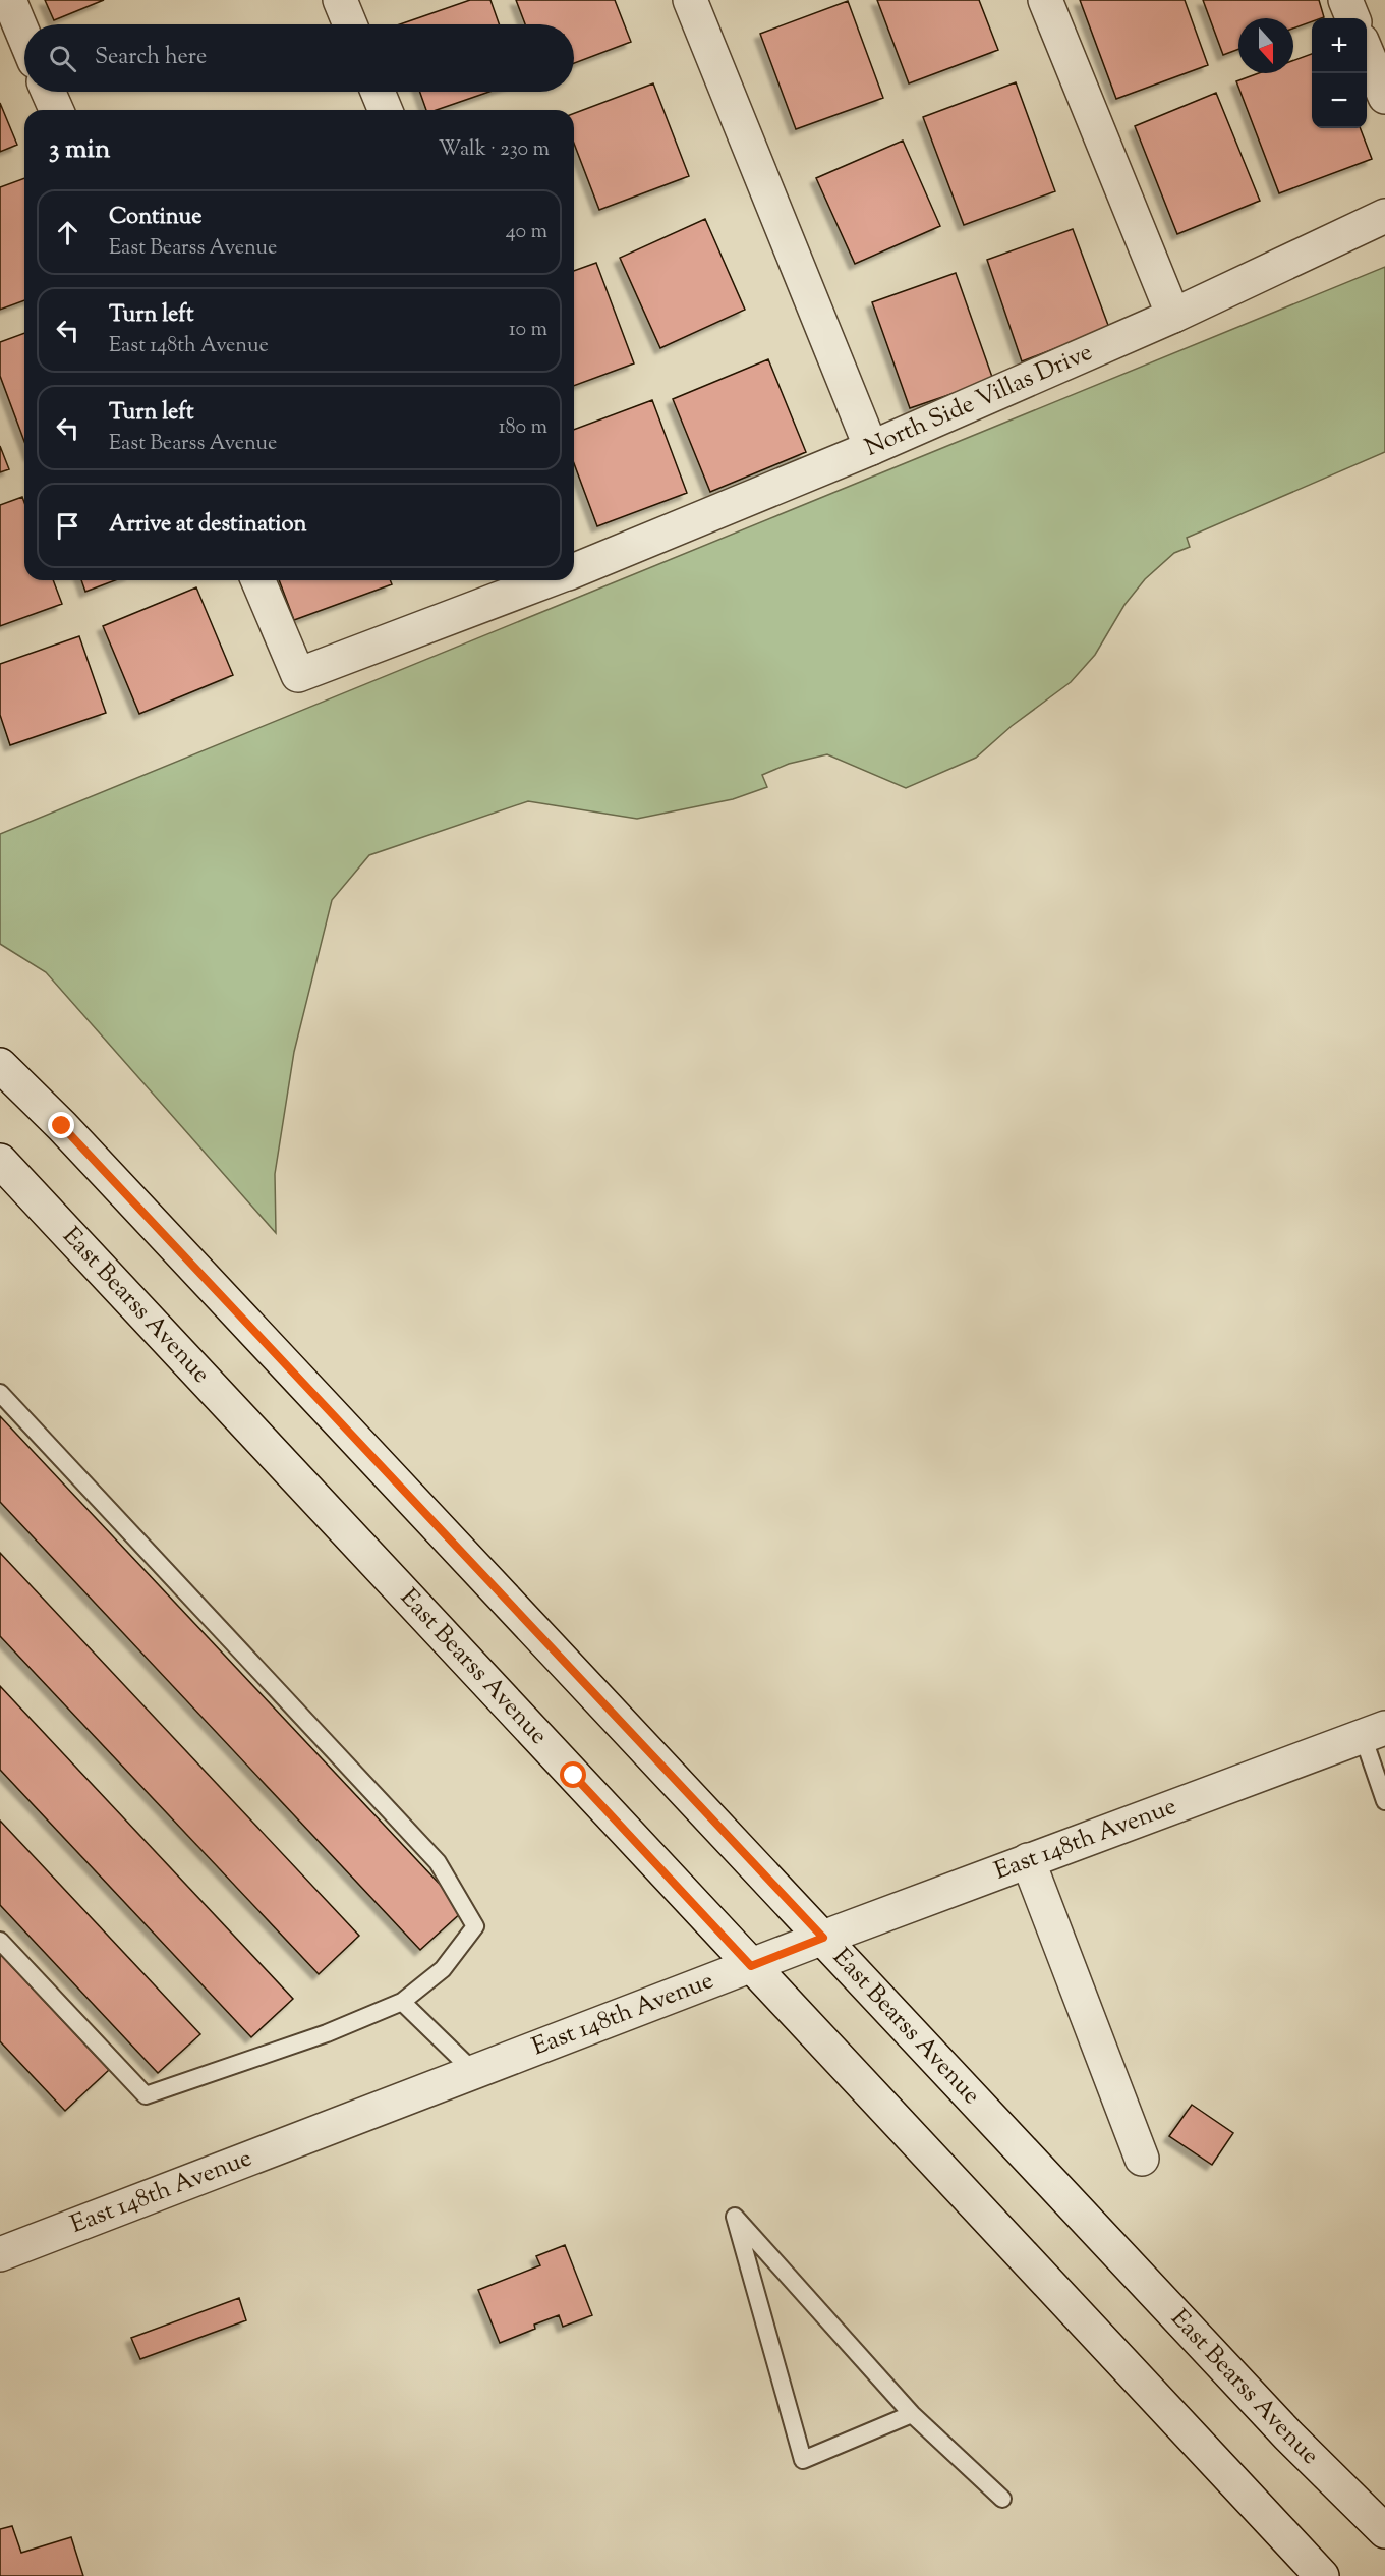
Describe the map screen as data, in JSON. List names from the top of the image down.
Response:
{
  "streets": {
    "street": ["North Side Villas Drive", "East Bearss Avenue", "East 148th Avenue"]
  },
  "crossings": [
    ["East Bearss Avenue", "East 148th Avenue"]
  ],
  "north": "bottom",
  "page": {
    "map_buttons": ["+", "−"],
    "search": "Search here",
    "heading": ["3 min", "Walk · 230 m"],
    "list": [
      ["Continue", "East Bearss Avenue", "40 m"],
      ["Turn left", "East 148th Avenue", "10 m"],
      ["Turn left", "East Bearss Avenue", "180 m"],
      "Arrive at destination"
    ]
  }
}
